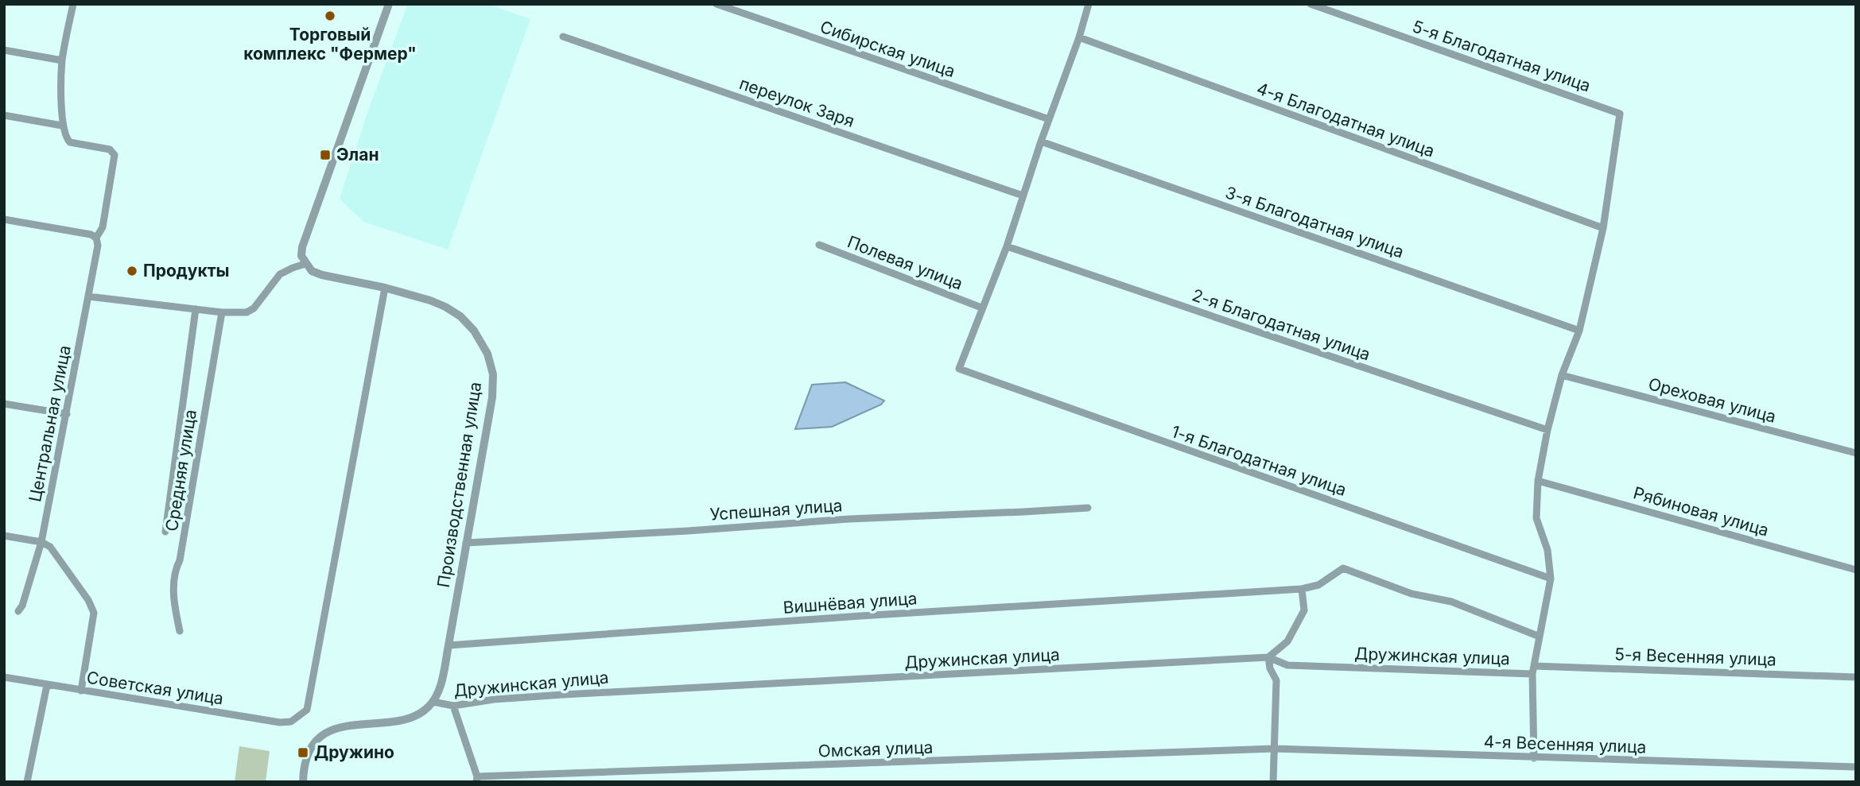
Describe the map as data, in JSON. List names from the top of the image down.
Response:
{
  "streets": {
    "street": [
      "Сибирская улица",
      "5-я Благодатная улица",
      "переулок Заря",
      "4-я Благодатная улица",
      "3-я Благодатная улица",
      "Полевая улица",
      "2-я Благодатная улица",
      "Ореховая улица",
      "Центральная улица",
      "1-я Благодатная улица",
      "Средняя улица",
      "Производственная улица",
      "Успешная улица",
      "Рябиновая улица",
      "Вишнёвая улица",
      "Дружинская улица",
      "5-я Весенняя улица",
      "Советская улица",
      "4-я Весенняя улица",
      "Омская улица"
    ]
  },
  "crossings": [
    ["5-я Благодатная улица", "4-я Благодатная улица"],
    ["Полевая улица", "1-я Благодатная улица"],
    ["Производственная улица", "Успешная улица"],
    ["Производственная улица", "Вишнёвая улица"],
    ["Производственная улица", "Дружинская улица"],
    ["Производственная улица", "Советская улица"],
    ["4-я Весенняя улица", "Омская улица"]
  ],
  "places": {
    "other": ["Торговый комплекс \"Фермер\"", "Продукты"],
    "transit": ["Элан", "Дружино"]
  }
}
